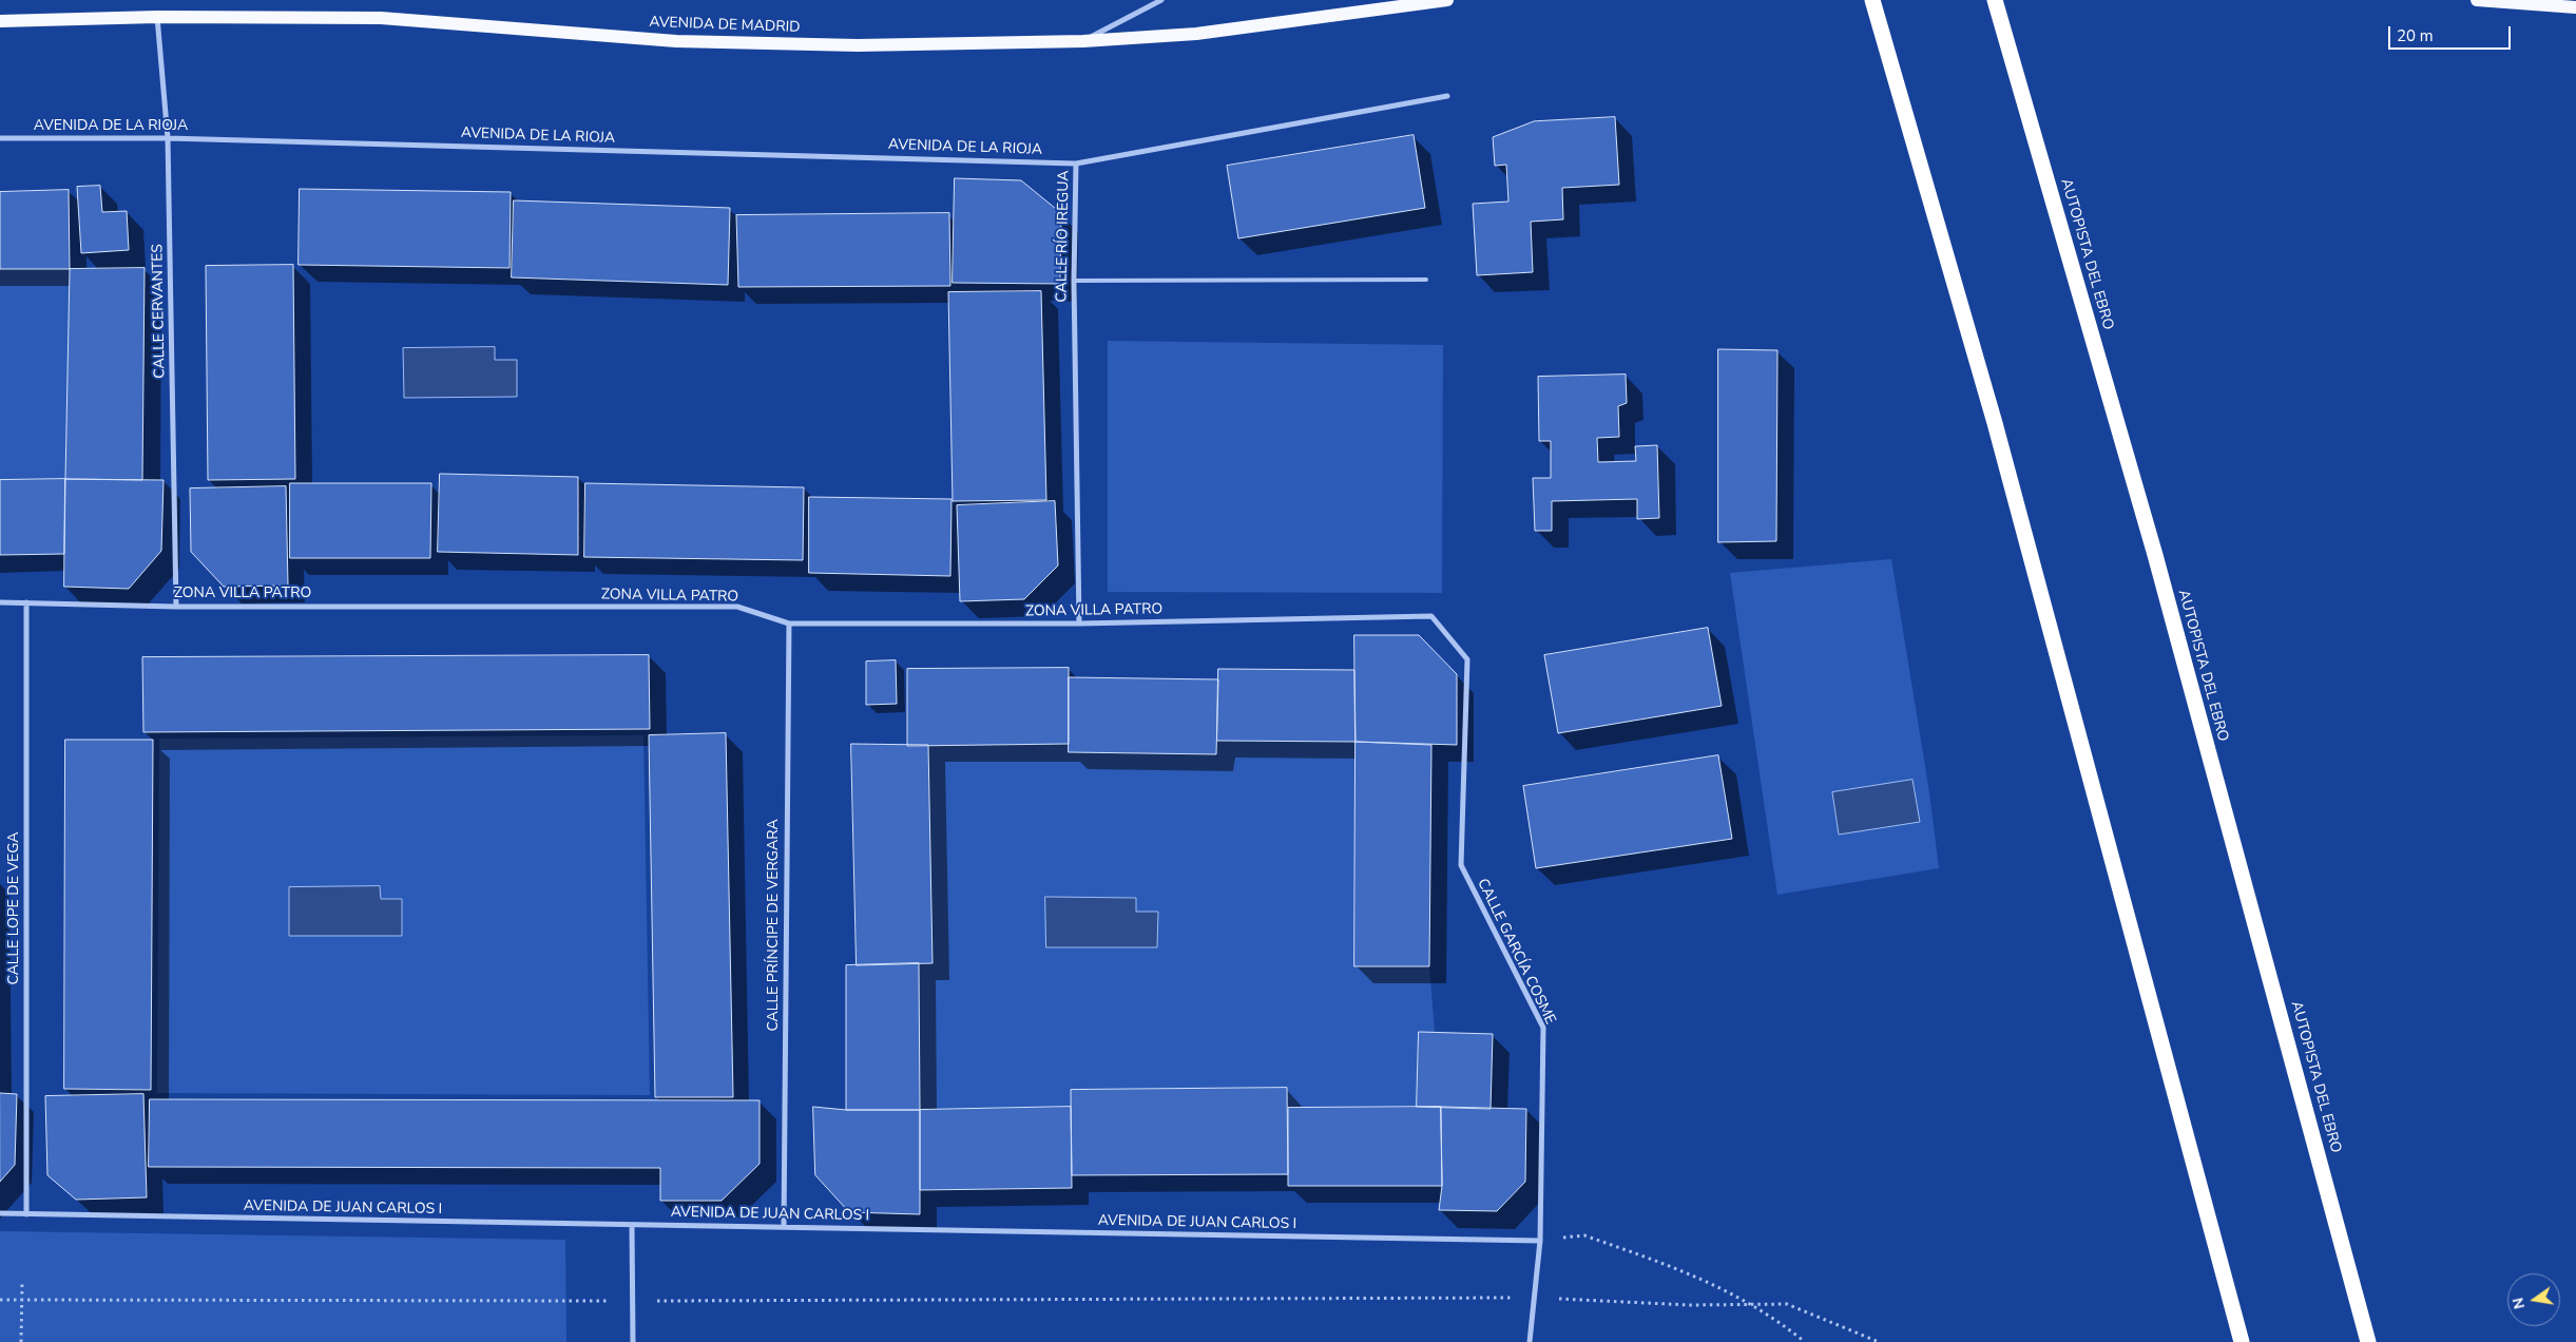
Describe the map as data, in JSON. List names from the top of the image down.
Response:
{
  "streets": {
    "highway": ["AUTOPISTA DEL EBRO"],
    "main road": ["AVENIDA DE MADRID"],
    "street": [
      "AVENIDA DE LA RIOJA",
      "CALLE RÍO IREGUA",
      "CALLE CERVANTES",
      "ZONA VILLA PATRO",
      "CALLE LOPE DE VEGA",
      "CALLE PRÍNCIPE DE VERGARA",
      "CALLE GARCÍA COSME",
      "AVENIDA DE JUAN CARLOS I"
    ]
  },
  "crossings": [
    ["AVENIDA DE MADRID", "CALLE CERVANTES"],
    ["AVENIDA DE LA RIOJA", "CALLE RÍO IREGUA"],
    ["AVENIDA DE LA RIOJA", "CALLE CERVANTES"],
    ["CALLE RÍO IREGUA", "ZONA VILLA PATRO"],
    ["CALLE CERVANTES", "ZONA VILLA PATRO"],
    ["ZONA VILLA PATRO", "CALLE LOPE DE VEGA"],
    ["ZONA VILLA PATRO", "CALLE PRÍNCIPE DE VERGARA"],
    ["ZONA VILLA PATRO", "CALLE GARCÍA COSME"],
    ["CALLE LOPE DE VEGA", "AVENIDA DE JUAN CARLOS I"],
    ["CALLE PRÍNCIPE DE VERGARA", "AVENIDA DE JUAN CARLOS I"],
    ["CALLE GARCÍA COSME", "AVENIDA DE JUAN CARLOS I"]
  ],
  "scale_bar": "20 m",
  "north": "left"
}
